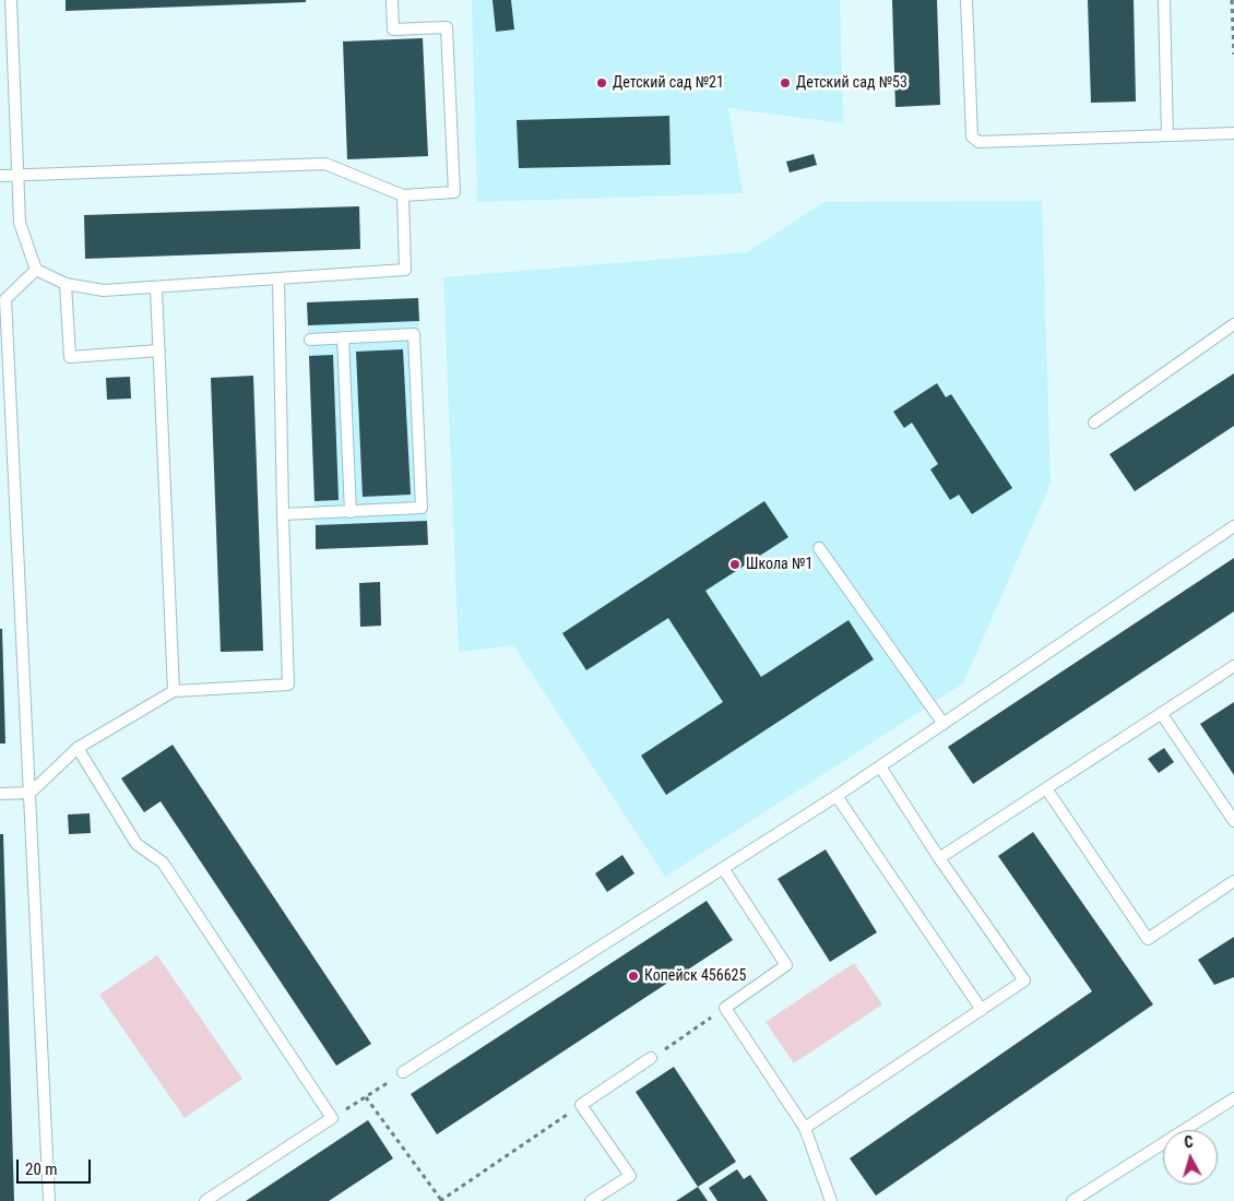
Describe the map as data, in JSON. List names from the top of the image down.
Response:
{
  "places": [
    "Детский сад №21",
    "Детский сад №53",
    "Школа №1",
    "Копейск 456625"
  ],
  "scale_bar": "20 m",
  "north": "top"
}
